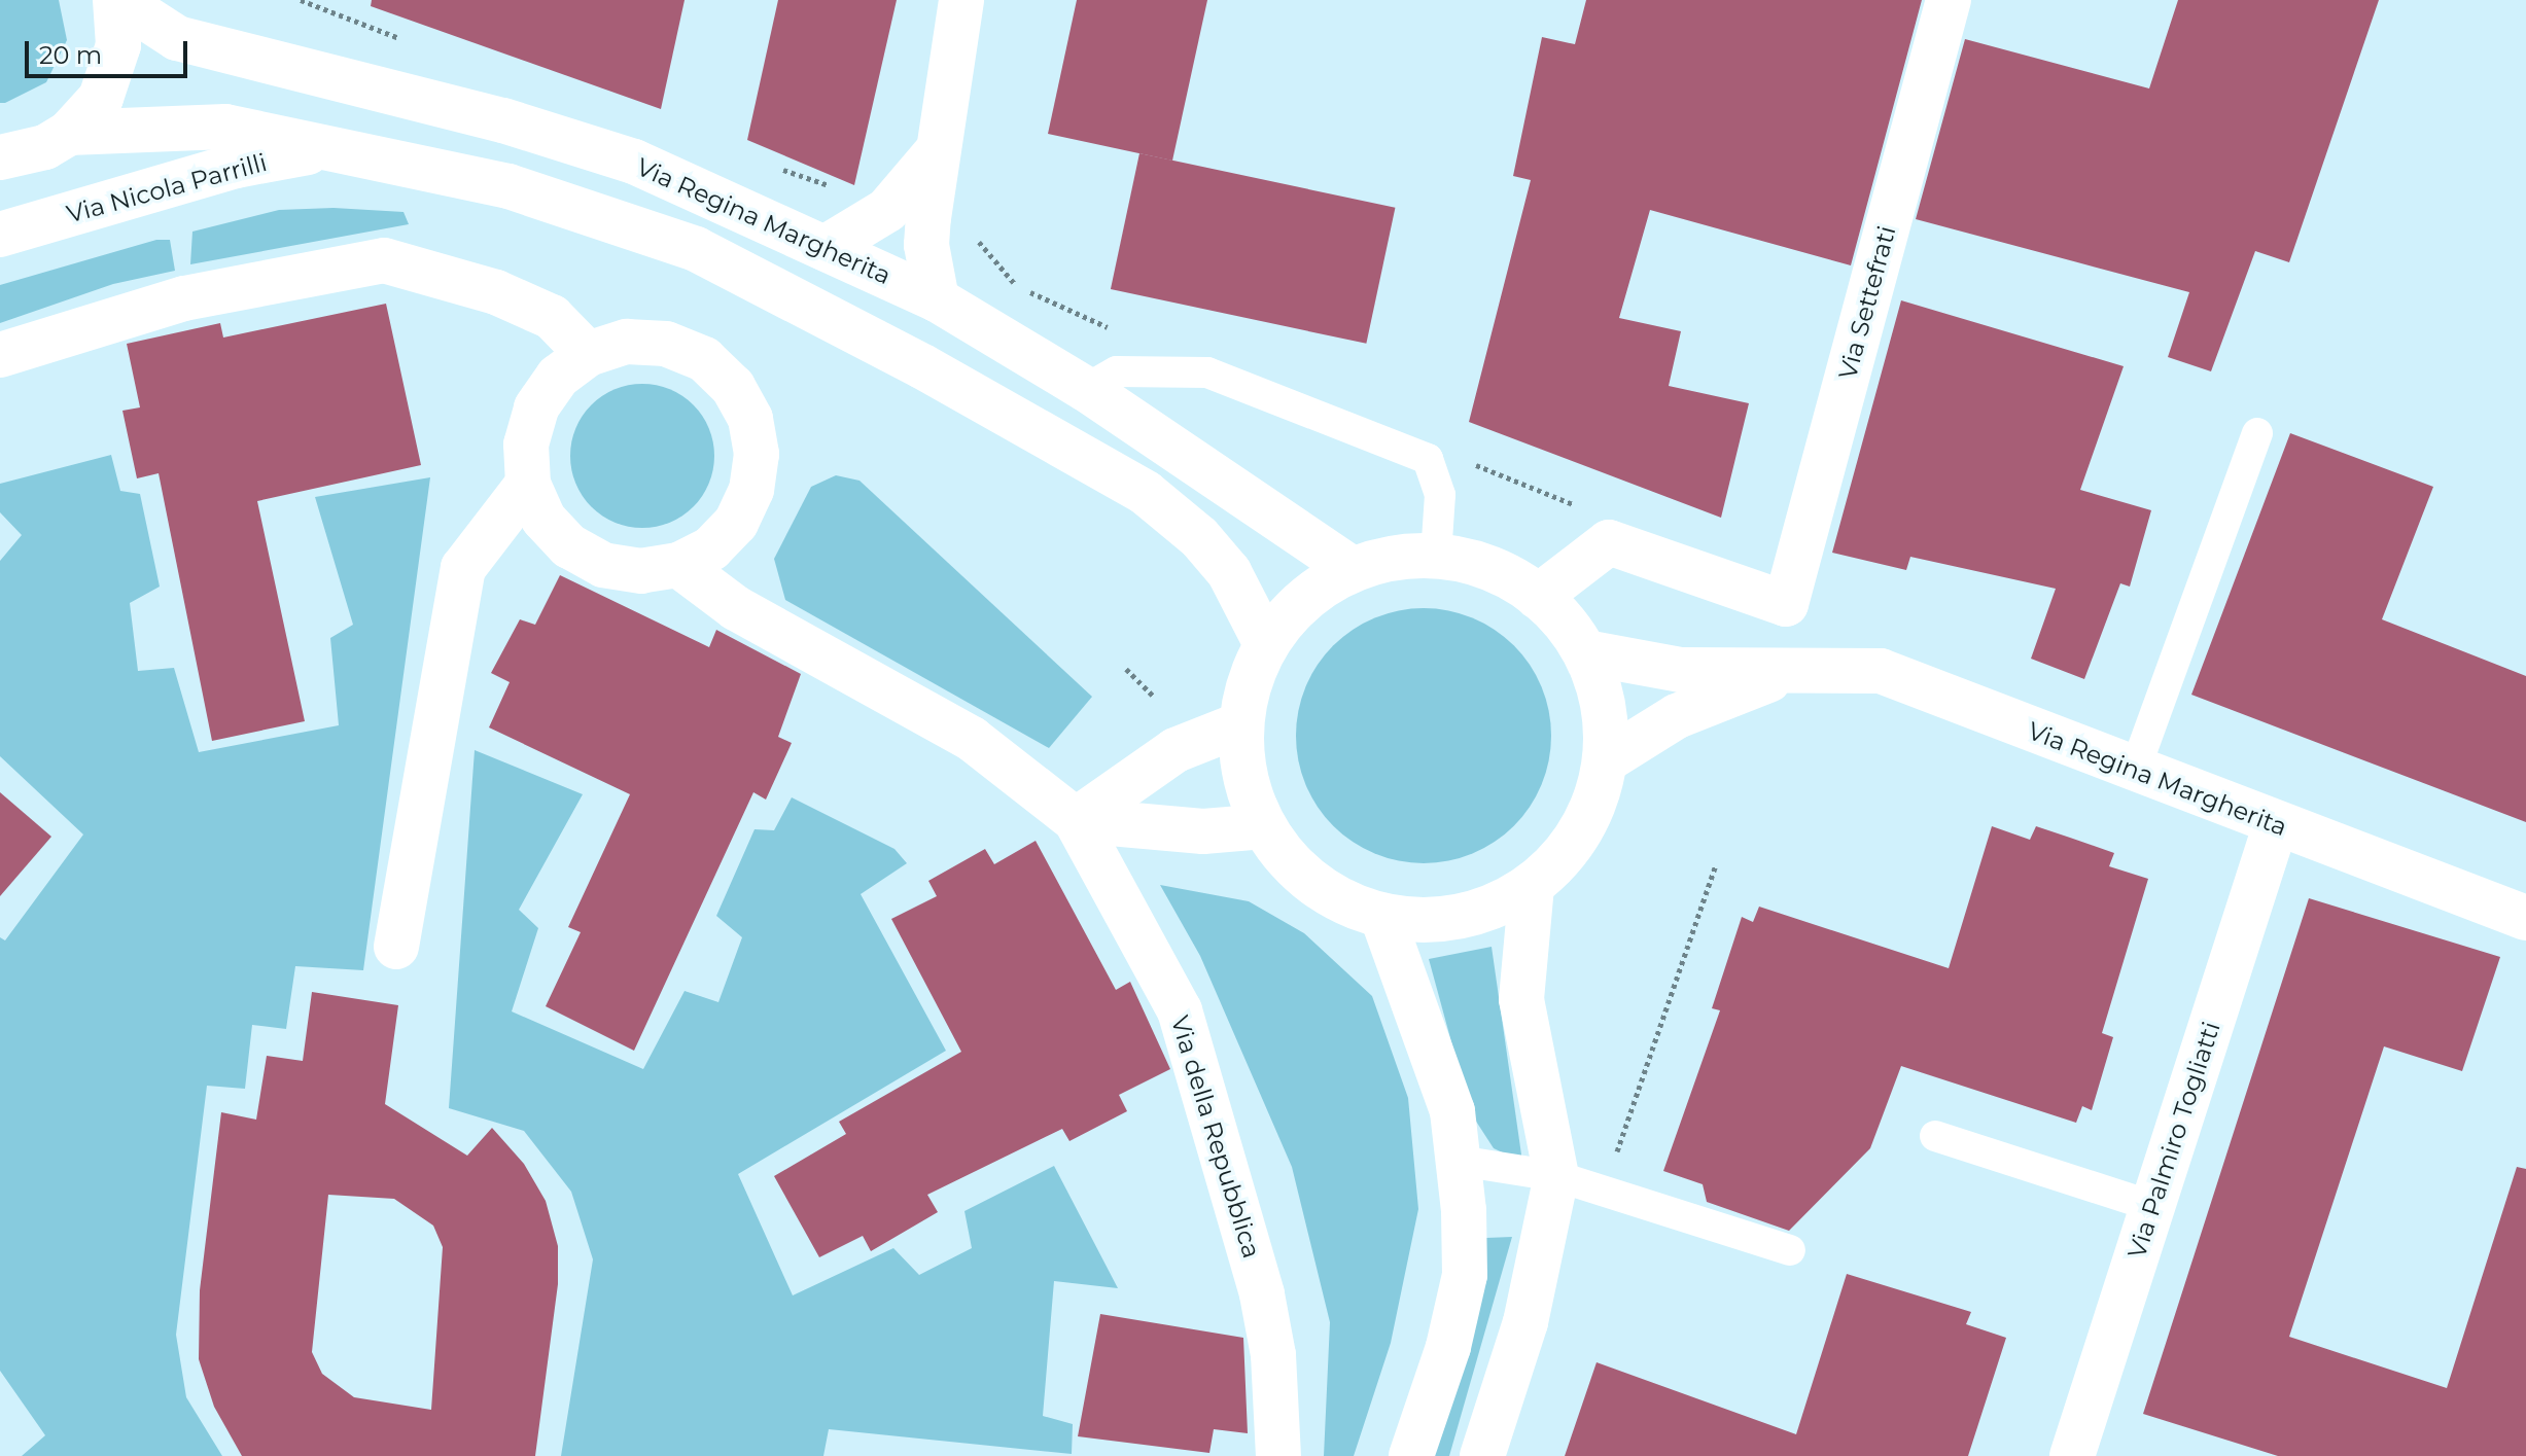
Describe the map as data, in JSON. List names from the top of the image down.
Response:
{
  "streets": {
    "street": [
      "Via Nicola Parrilli",
      "Via Regina Margherita",
      "Via Settefrati",
      "Via della Repubblica",
      "Via Palmiro Togliatti"
    ]
  },
  "crossings": [
    ["Via Regina Margherita", "Via Palmiro Togliatti"]
  ],
  "scale_bar": "20 m"
}
